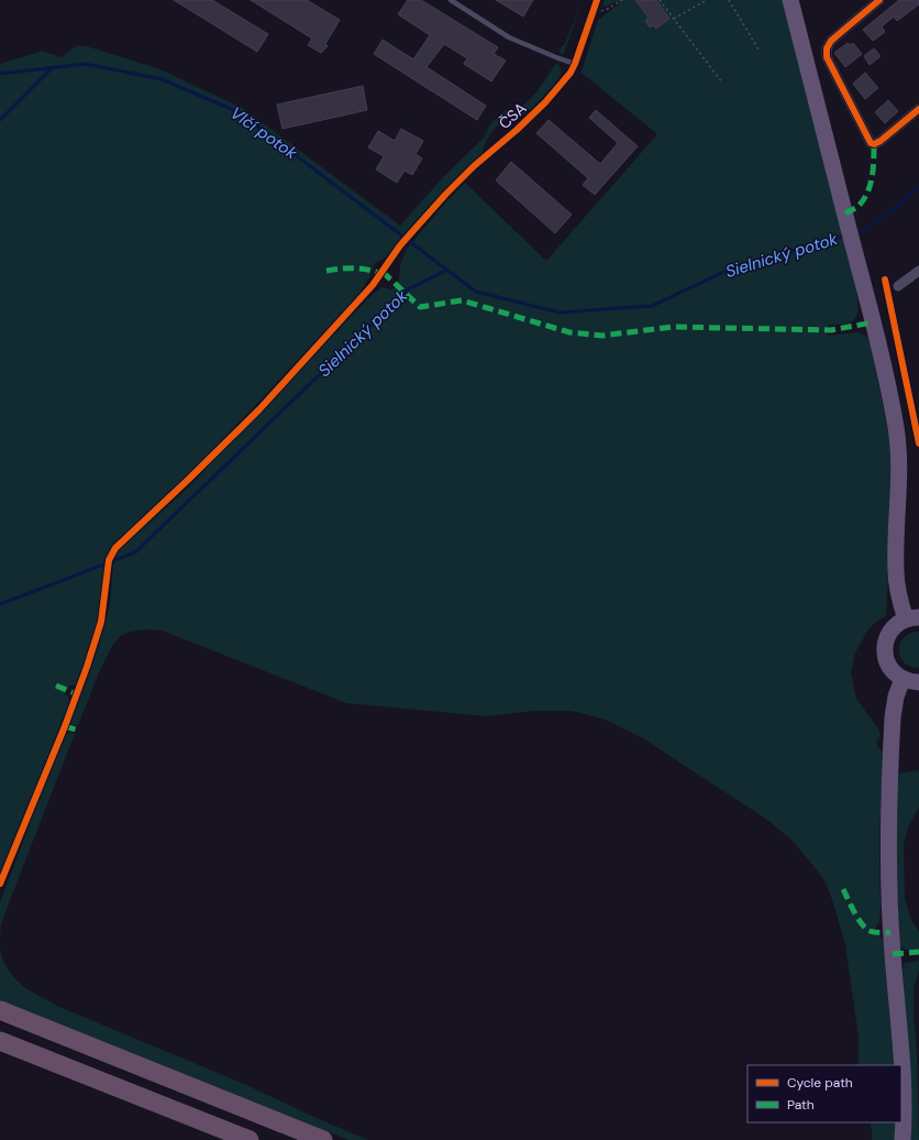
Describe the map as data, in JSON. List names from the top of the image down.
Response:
{
  "streets": {
    "lane": ["ČSA"]
  },
  "water": ["Vlčí potok", "Sielnický potok"],
  "legend": ["Cycle path", "Path"]
}
